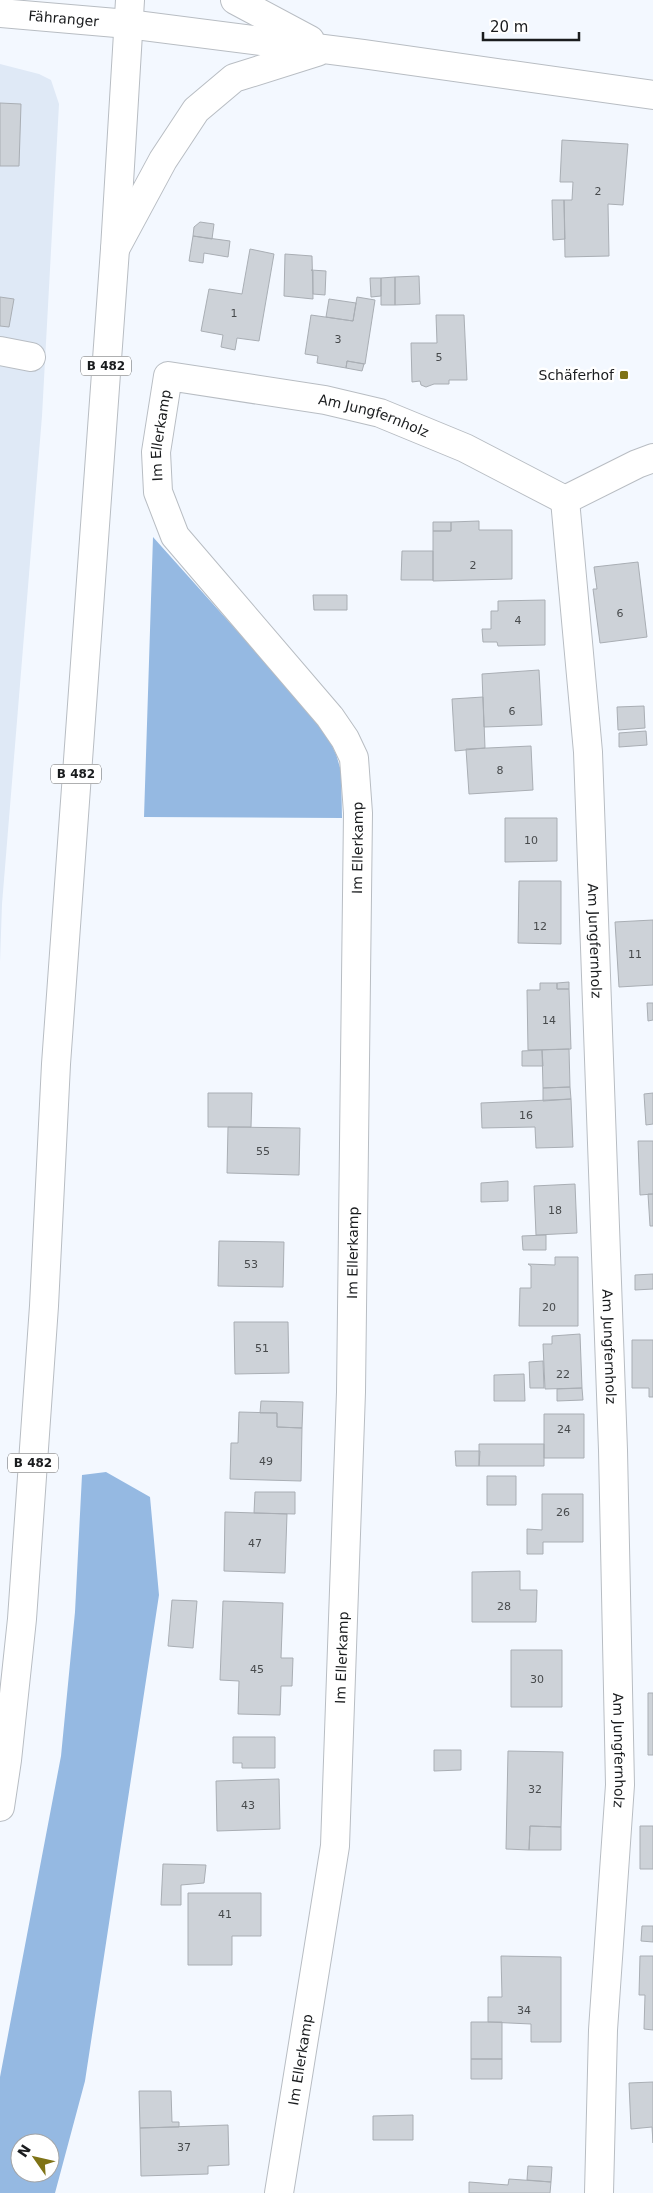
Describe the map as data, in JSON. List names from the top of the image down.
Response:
{
  "streets": {
    "street": [
      "Fähranger",
      "B 482",
      "Am Jungfernholz",
      "Im Ellerkamp"
    ]
  },
  "crossings": [
    ["Fähranger", "B 482"],
    ["Am Jungfernholz", "Im Ellerkamp"]
  ],
  "places": {
    "transit": ["Schäferhof"]
  },
  "house_numbers": [
    "2",
    "1",
    "3",
    "5",
    "2",
    "6",
    "4",
    "6",
    "8",
    "10",
    "12",
    "11",
    "14",
    "16",
    "55",
    "18",
    "53",
    "20",
    "51",
    "22",
    "24",
    "49",
    "26",
    "47",
    "28",
    "45",
    "30",
    "32",
    "43",
    "41",
    "34",
    "37"
  ],
  "scale_bar": "20 m",
  "north": "top left"
}
